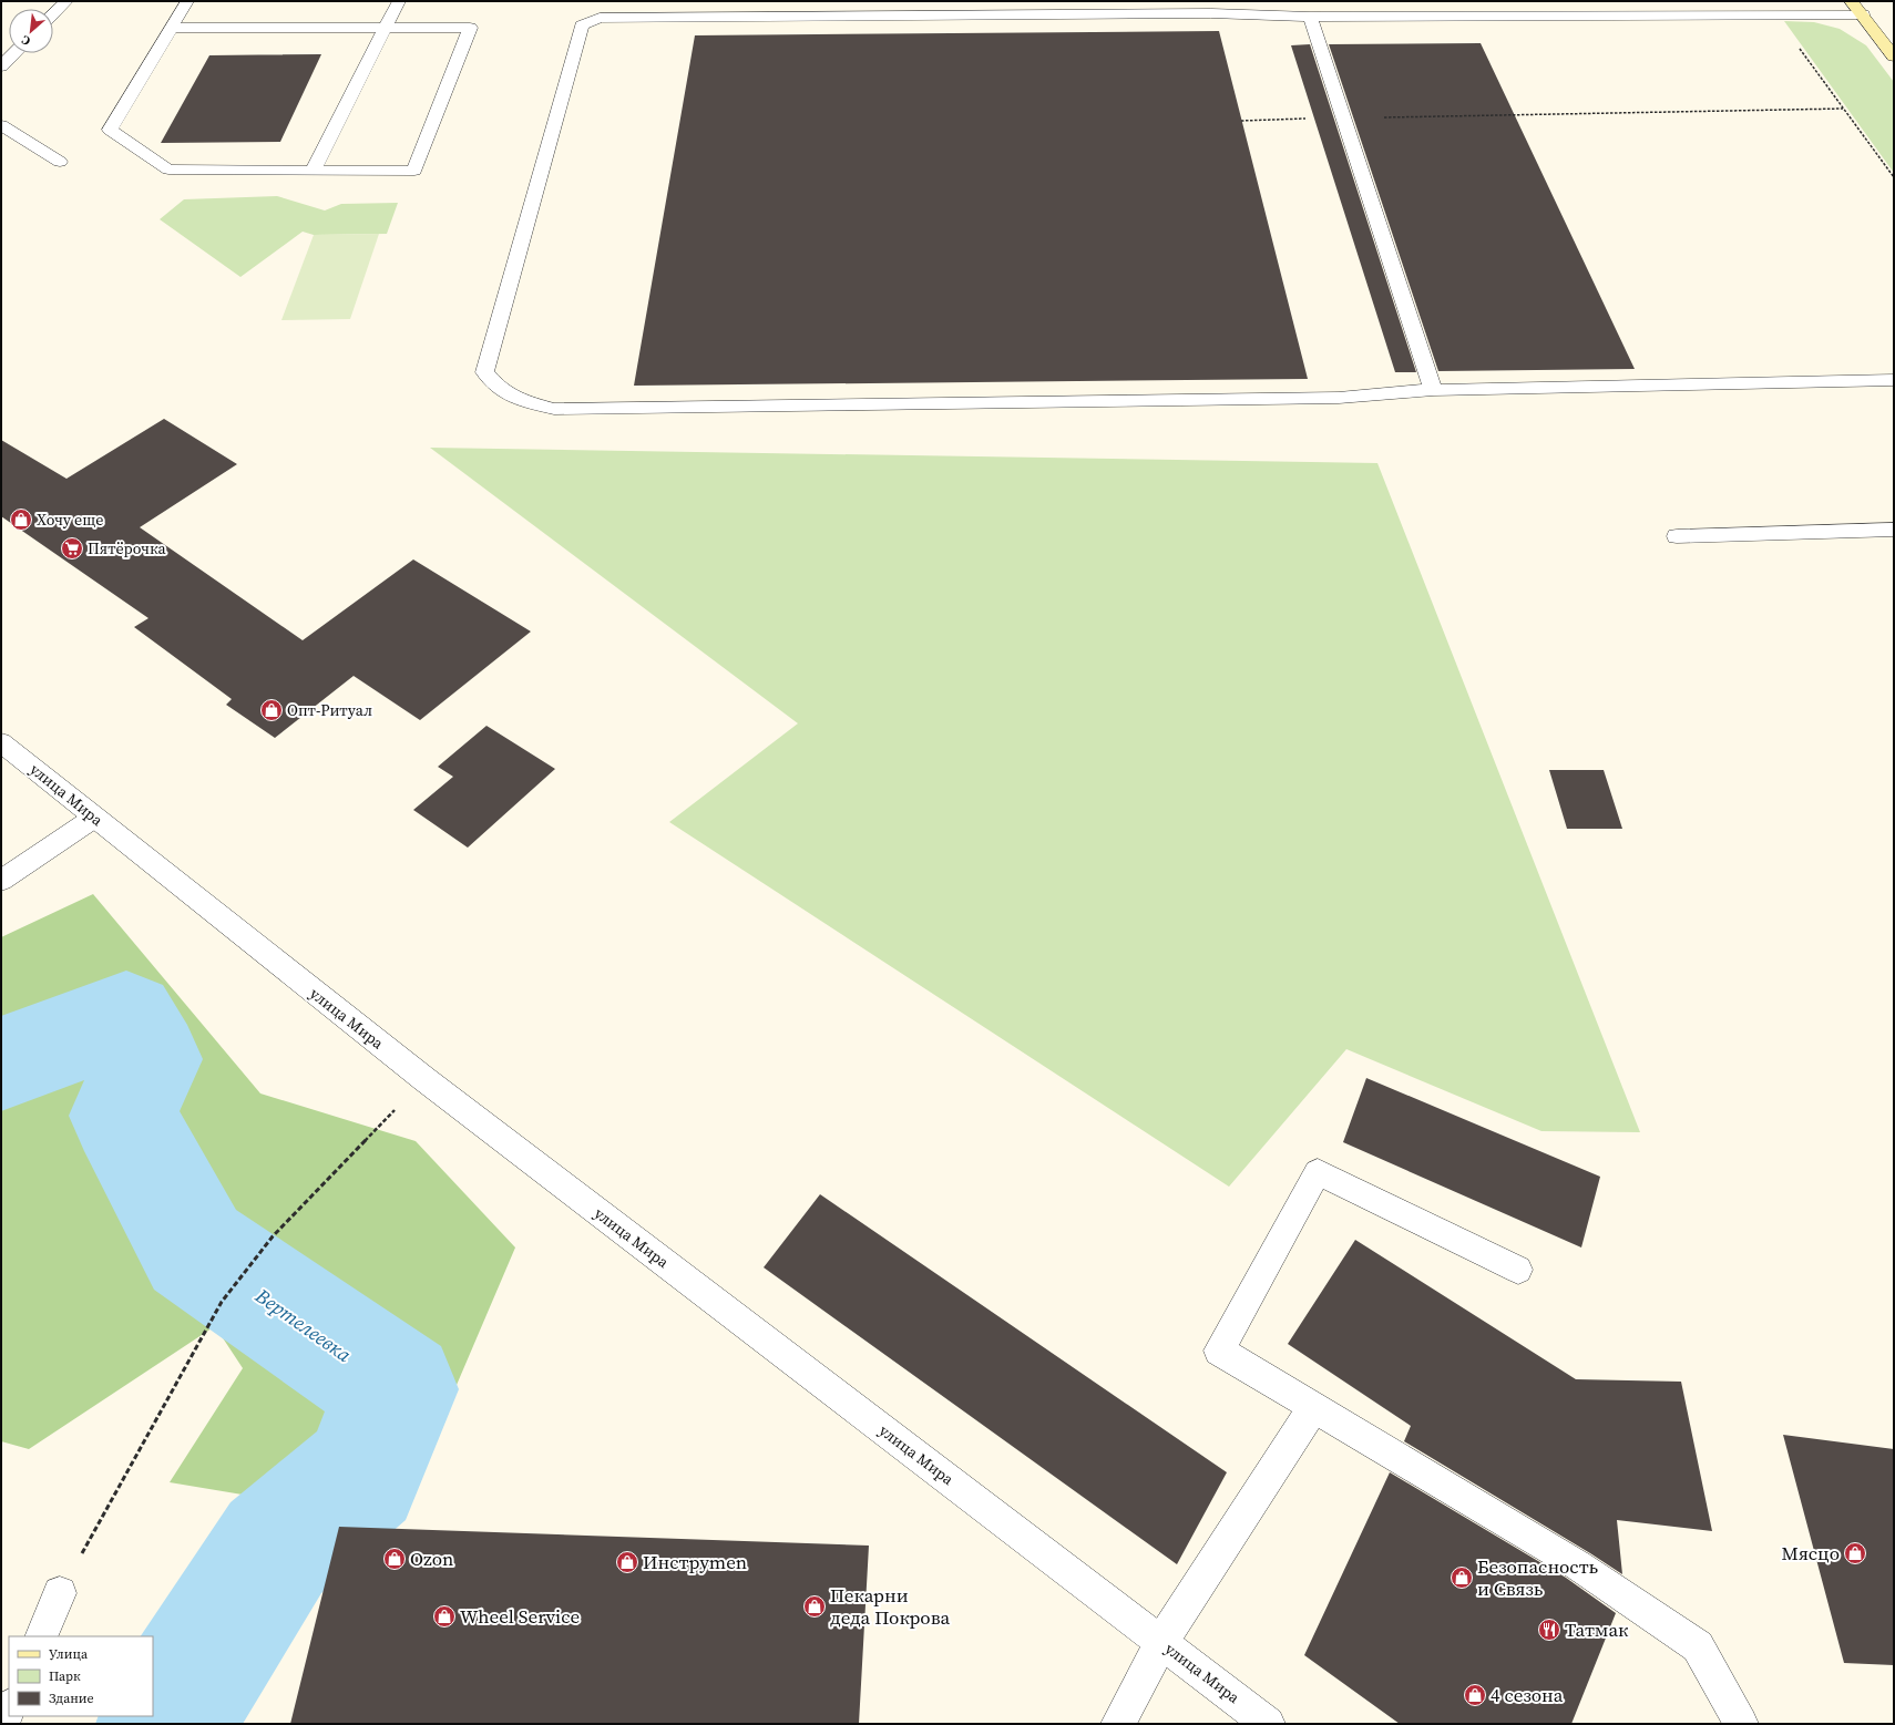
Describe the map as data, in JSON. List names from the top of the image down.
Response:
{
  "streets": {
    "street": ["улица Мира"]
  },
  "water": ["Вертелеевка"],
  "places": {
    "shop": [
      "Хочу еще",
      "Опт-Ритуал",
      "Мясцо",
      "Ozon",
      "Инструmen",
      "Безопасность и Связь",
      "Пекарни деда Покрова",
      "Wheel Service",
      "4 сезона"
    ],
    "supermarket": ["Пятёрочка"],
    "restaurant": ["Татмак"]
  },
  "legend": ["Улица", "Парк", "Здание"],
  "north": "bottom left"
}
